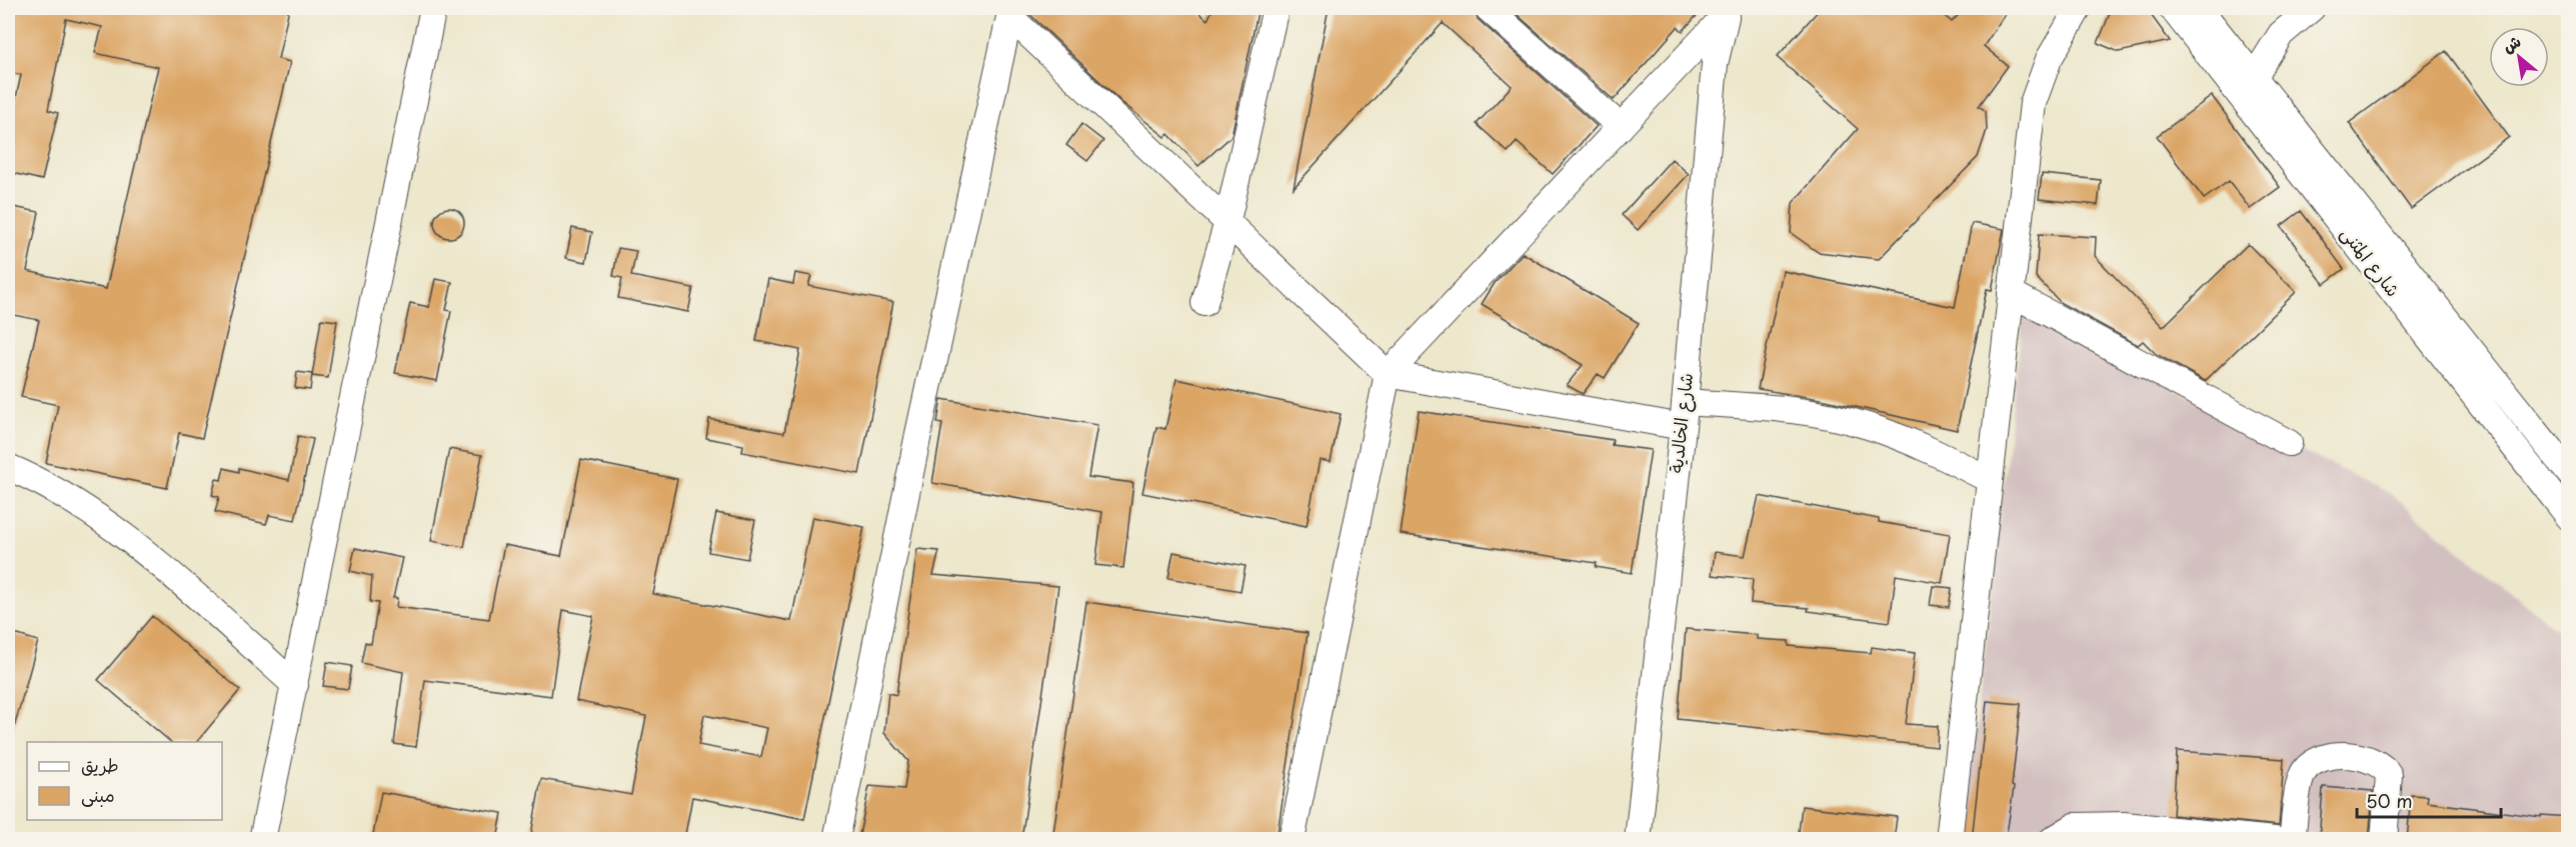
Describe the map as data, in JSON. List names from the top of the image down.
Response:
{
  "streets": {
    "street": ["شارع المثنى", "شارع الخالدية"]
  },
  "legend": ["طريق", "مبنى"],
  "scale_bar": "50 m",
  "north": "top left"
}
